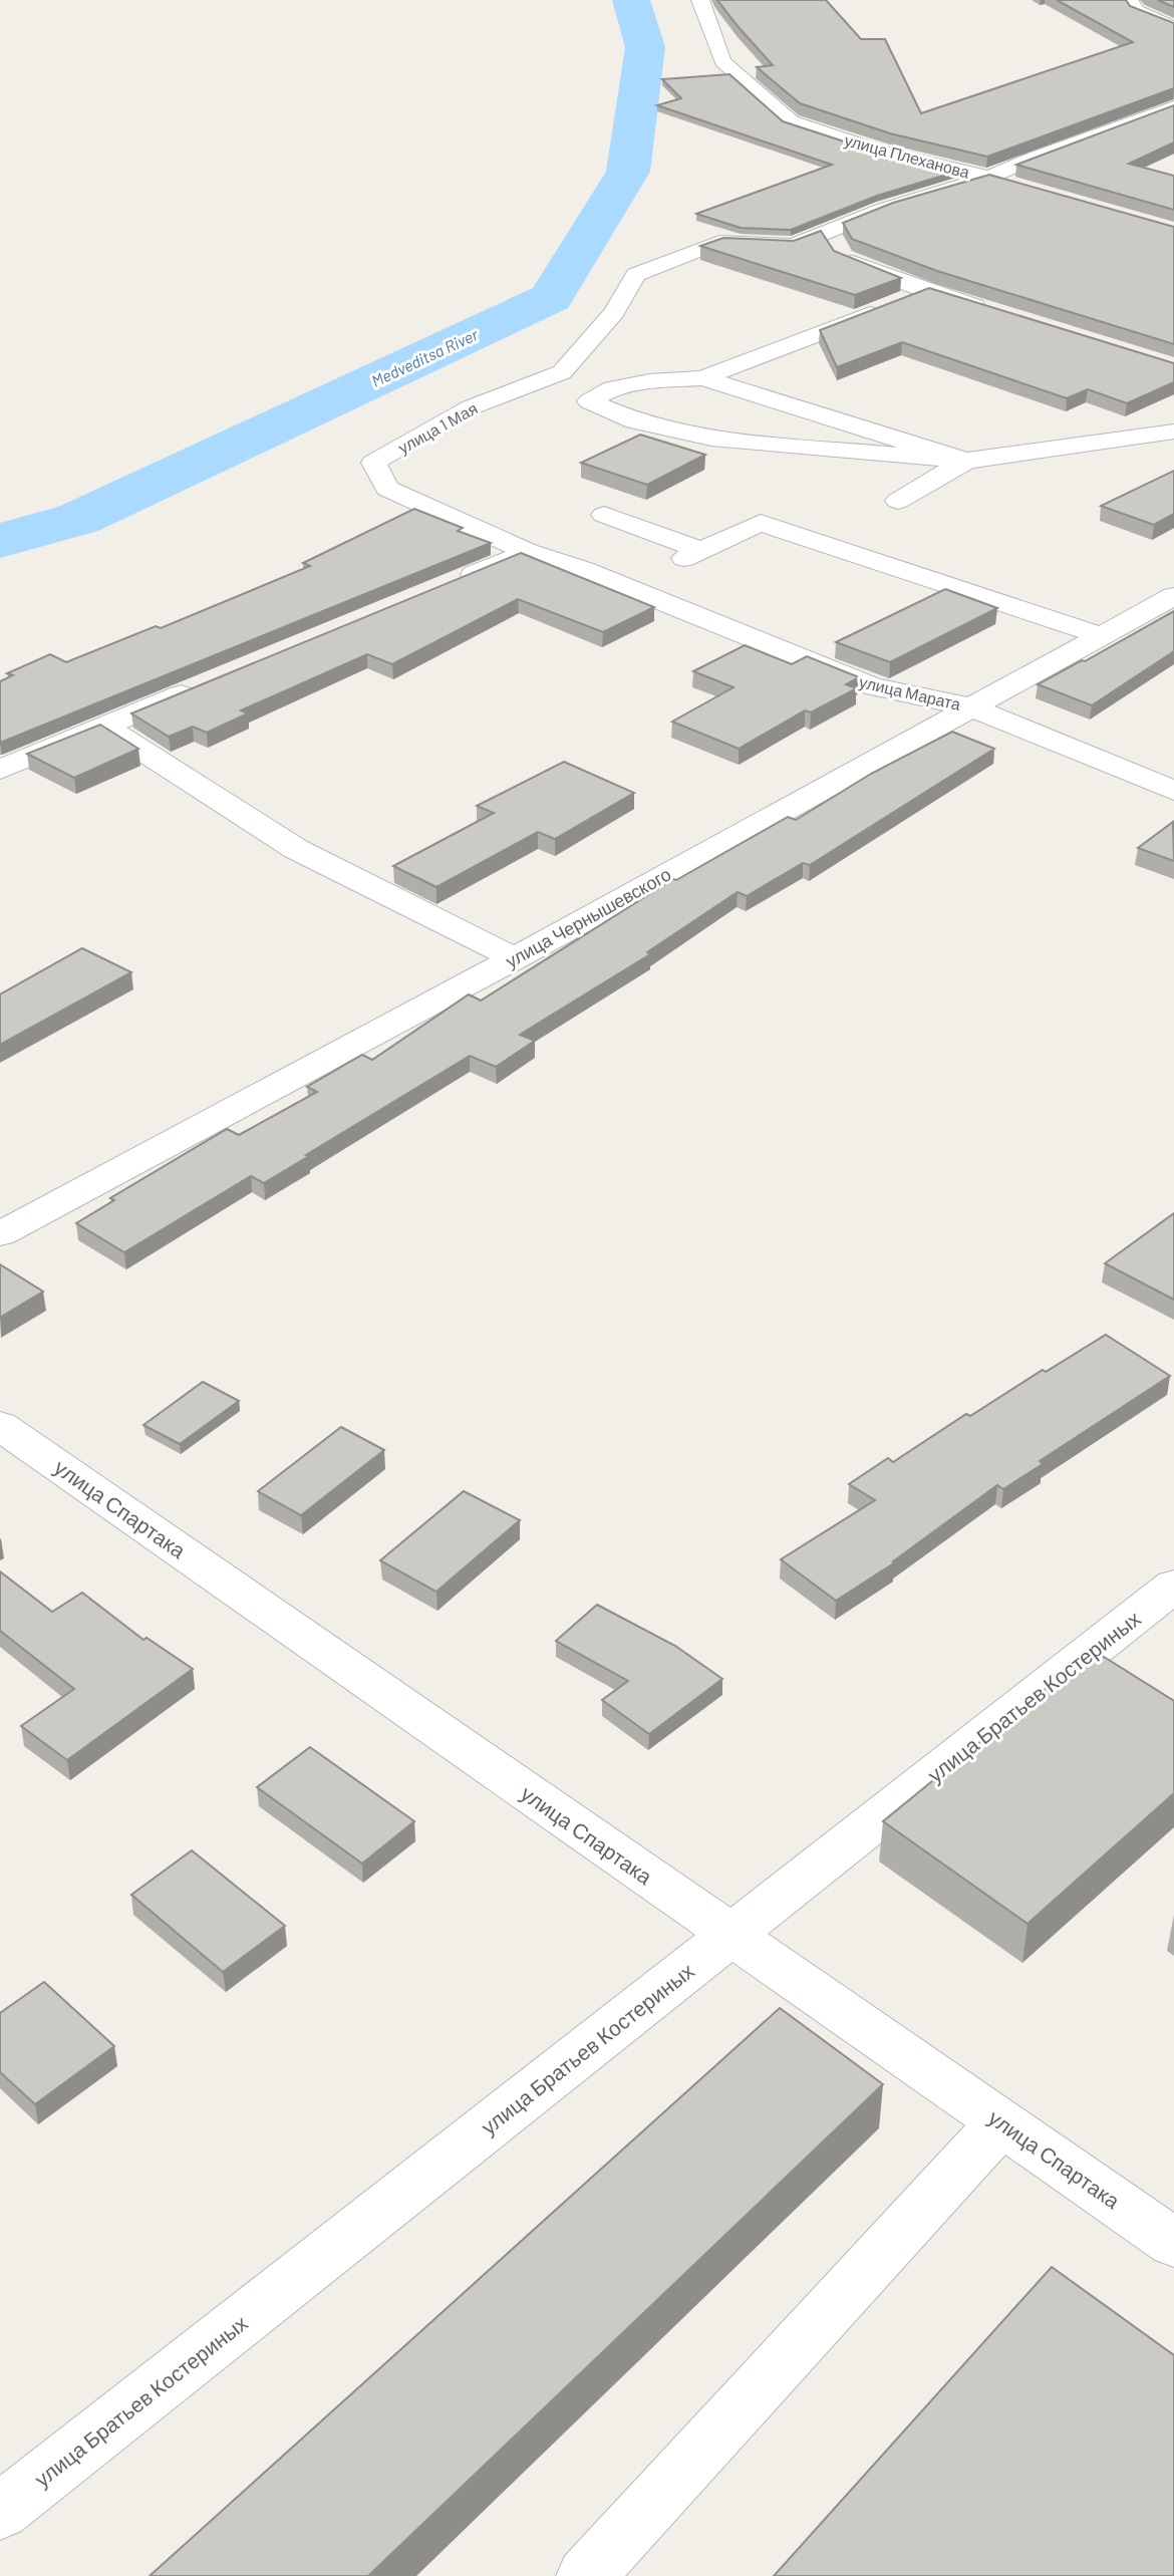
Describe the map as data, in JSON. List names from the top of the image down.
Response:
{
  "streets": {
    "street": [
      "улица Плеханова",
      "улица 1 Мая",
      "улица Марата",
      "улица Чернышевского",
      "улица Спартака",
      "улица Братьев Костериных"
    ]
  },
  "crossings": [
    ["улица Плеханова", "улица 1 Мая"],
    ["улица 1 Мая", "улица Марата"],
    ["улица Марата", "улица Чернышевского"],
    ["улица Спартака", "улица Братьев Костериных"]
  ],
  "water": ["Medveditsa River"]
}
